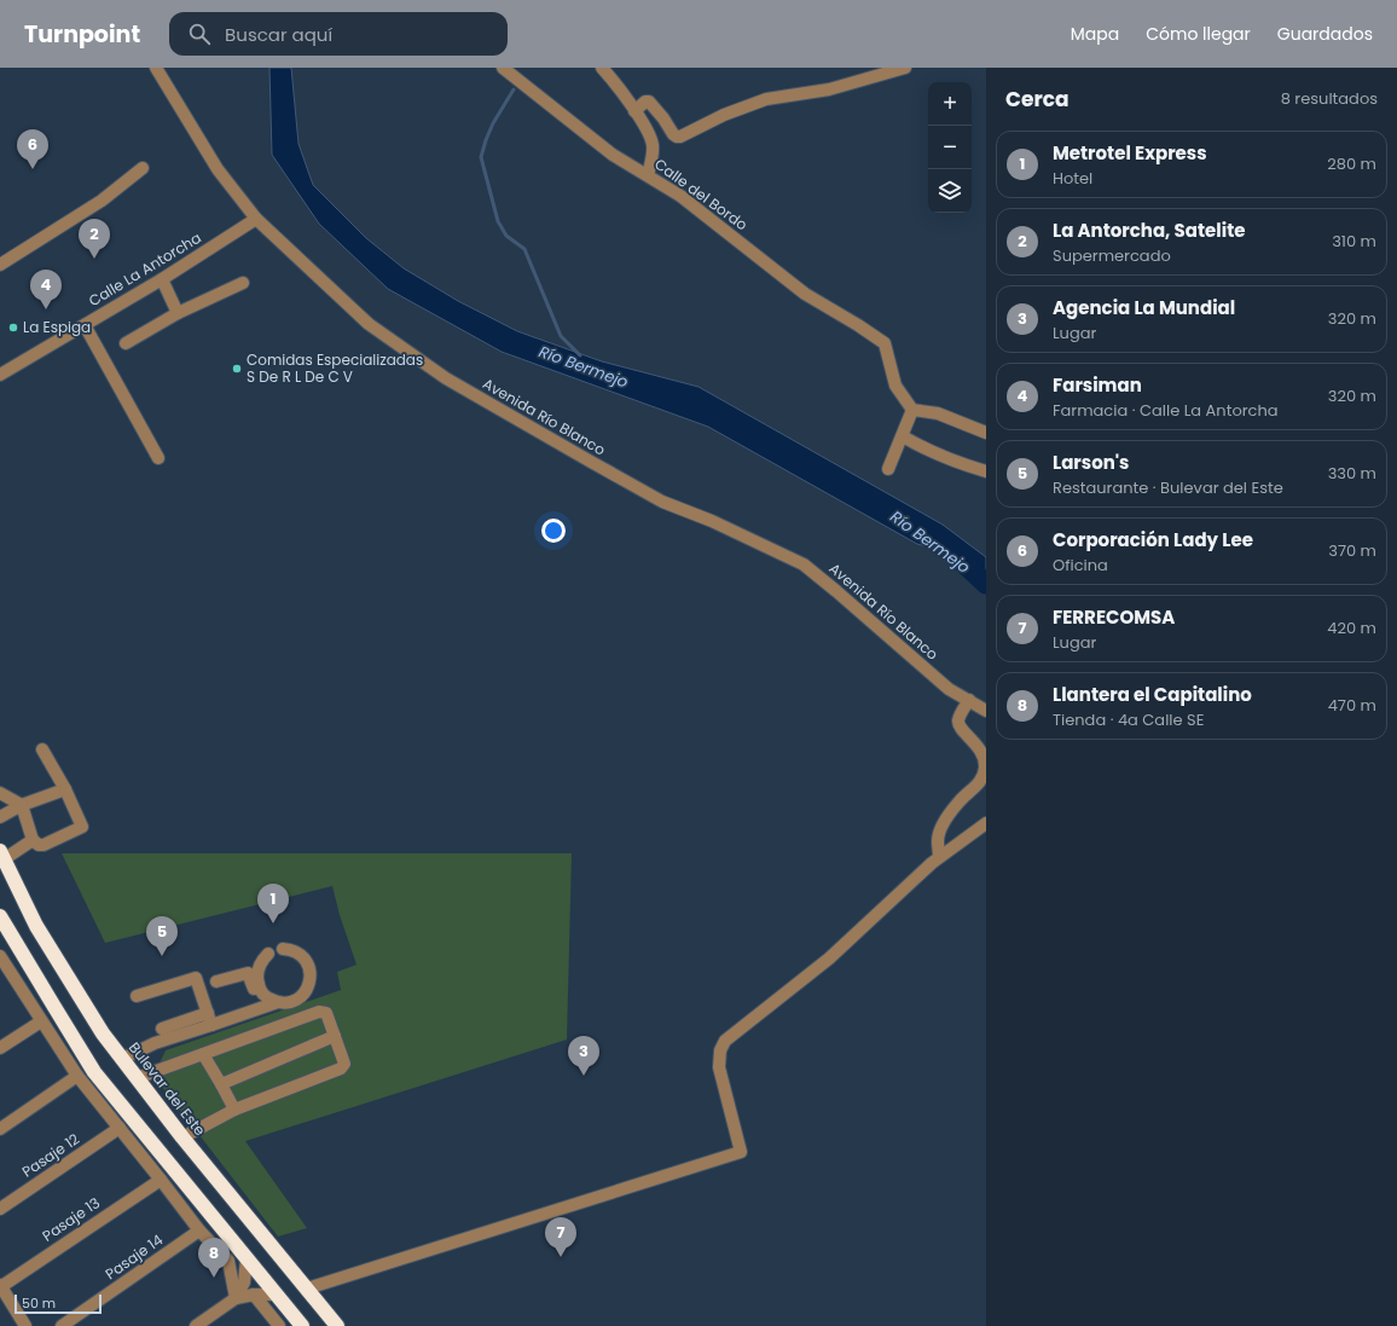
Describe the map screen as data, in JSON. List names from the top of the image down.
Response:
{
  "streets": {
    "highway": ["Bulevar del Este"],
    "street": [
      "Calle del Bordo",
      "Calle La Antorcha",
      "Avenida Río Blanco",
      "Pasaje 12",
      "Pasaje 13",
      "Pasaje 14"
    ]
  },
  "crossings": [
    ["Calle La Antorcha", "Avenida Río Blanco"]
  ],
  "water": ["Río Bermejo"],
  "places": ["La Espiga", "Comidas Especializadas S De R L De C V"],
  "scale_bar": "50 m",
  "page": {
    "header": "Turnpoint",
    "search": "Buscar aquí",
    "nav": ["Mapa", "Cómo llegar", "Guardados"],
    "heading": ["Cerca", "8 resultados"],
    "map_buttons": ["+", "−"],
    "pins": [
      "6",
      "2",
      "4",
      "1",
      "5",
      "3",
      "7",
      "8"
    ],
    "list": [
      {
        "mark": "1",
        "name": "Metrotel Express",
        "note": "Hotel",
        "value": "280 m"
      },
      {
        "mark": "2",
        "name": "La Antorcha, Satelite",
        "note": "Supermercado",
        "value": "310 m"
      },
      {
        "mark": "3",
        "name": "Agencia La Mundial",
        "note": "Lugar",
        "value": "320 m"
      },
      {
        "mark": "4",
        "name": "Farsiman",
        "note": "Farmacia · Calle La Antorcha",
        "value": "320 m"
      },
      {
        "mark": "5",
        "name": "Larson's",
        "note": "Restaurante · Bulevar del Este",
        "value": "330 m"
      },
      {
        "mark": "6",
        "name": "Corporación Lady Lee",
        "note": "Oficina",
        "value": "370 m"
      },
      {
        "mark": "7",
        "name": "FERRECOMSA",
        "note": "Lugar",
        "value": "420 m"
      },
      {
        "mark": "8",
        "name": "Llantera el Capitalino",
        "note": "Tienda · 4a Calle SE",
        "value": "470 m"
      }
    ],
    "scale": "50 m"
  }
}
